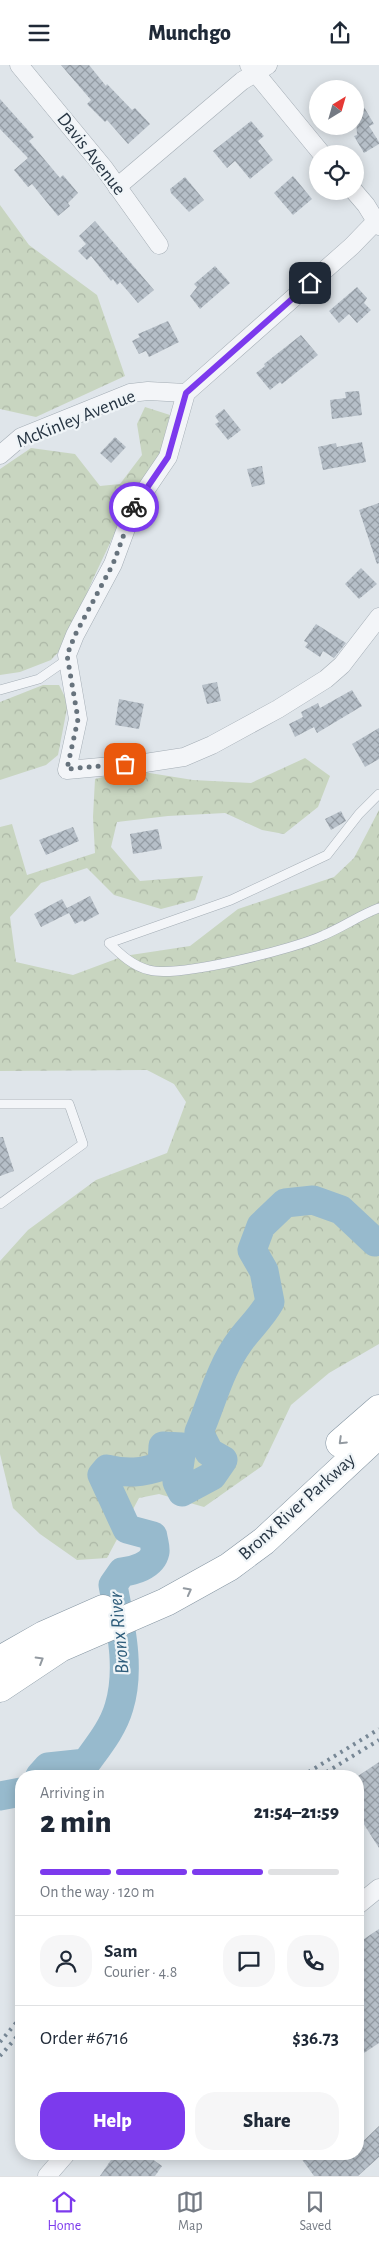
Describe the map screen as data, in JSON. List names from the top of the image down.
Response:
{
  "streets": {
    "highway": ["Bronx River Parkway"],
    "street": ["Davis Avenue", "McKinley Avenue"]
  },
  "water": ["Bronx River"],
  "north": "top right",
  "page": {
    "header": "Munchgo",
    "heading": ["2 min", "Arriving in", "21:54–21:59"],
    "panel": [
      "Sam",
      "Courier · 4.8",
      "Order #6716",
      "$36.73"
    ],
    "bar": "On the way · 120 m",
    "buttons": ["Help", "Share"],
    "tabs": ["Home", "Map", "Saved"]
  }
}
